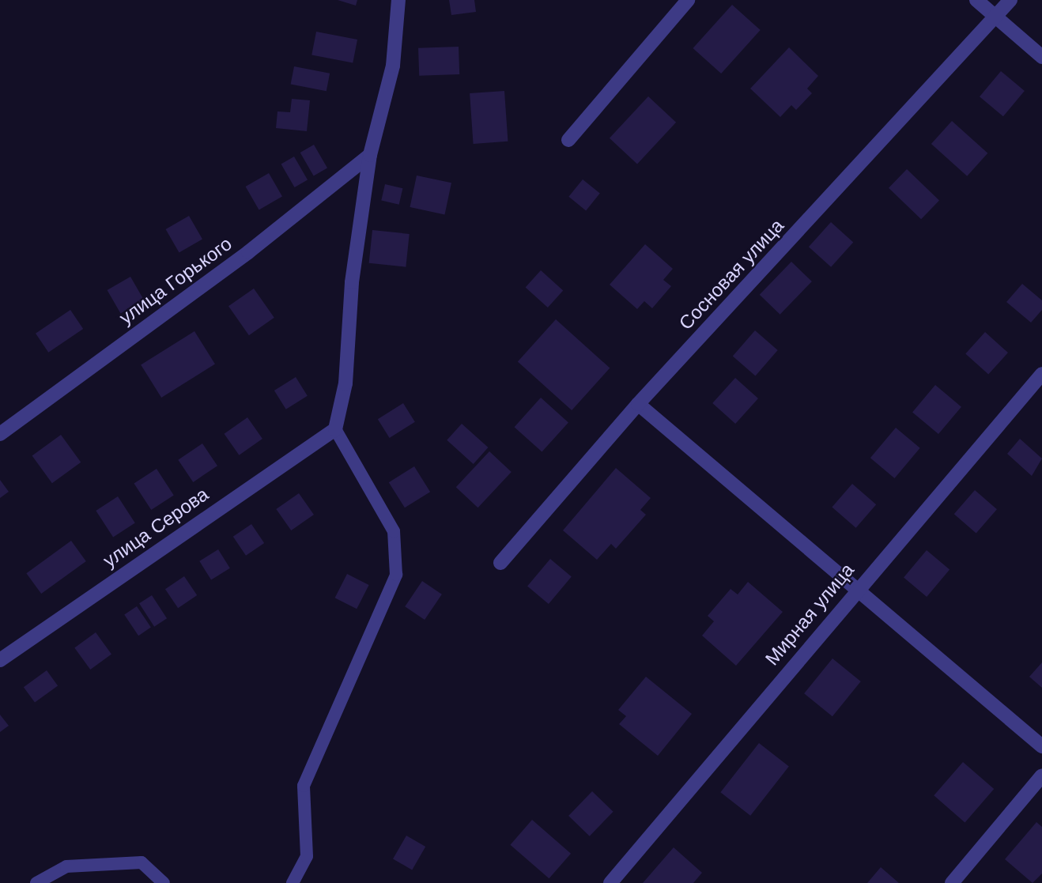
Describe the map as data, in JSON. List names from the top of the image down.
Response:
{
  "streets": {
    "street": [
      "Сосновая улица",
      "улица Горького",
      "улица Серова",
      "Мирная улица"
    ]
  }
}
